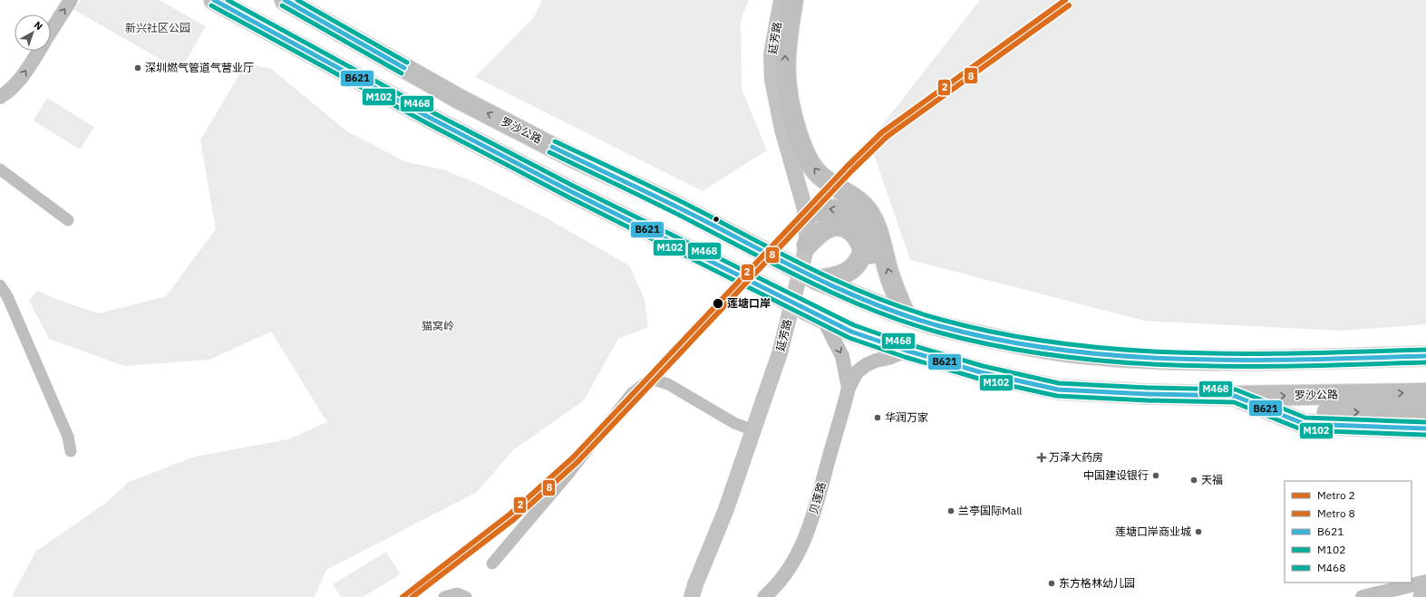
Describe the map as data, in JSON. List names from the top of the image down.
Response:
{
  "streets": {
    "highway": ["罗沙公路"],
    "main road": ["延芳路"],
    "street": ["贝莲路"]
  },
  "crossings": [
    ["罗沙公路", "贝莲路"]
  ],
  "parks": ["新兴社区公园", "猫窝岭"],
  "places": {
    "other": [
      "深圳燃气管道气营业厅",
      "莲塘口岸",
      "华润万家",
      "中国建设银行",
      "天福",
      "兰亭国际Mall",
      "莲塘口岸商业城",
      "东方格林幼儿园"
    ],
    "health": ["万泽大药房"]
  },
  "lines": [
    "metro line 2",
    "transit line B621",
    "transit line M468",
    "metro line 8",
    "transit line M102"
  ],
  "legend": [
    "Metro 2",
    "Metro 8",
    "B621",
    "M102",
    "M468"
  ],
  "north": "top right"
}
